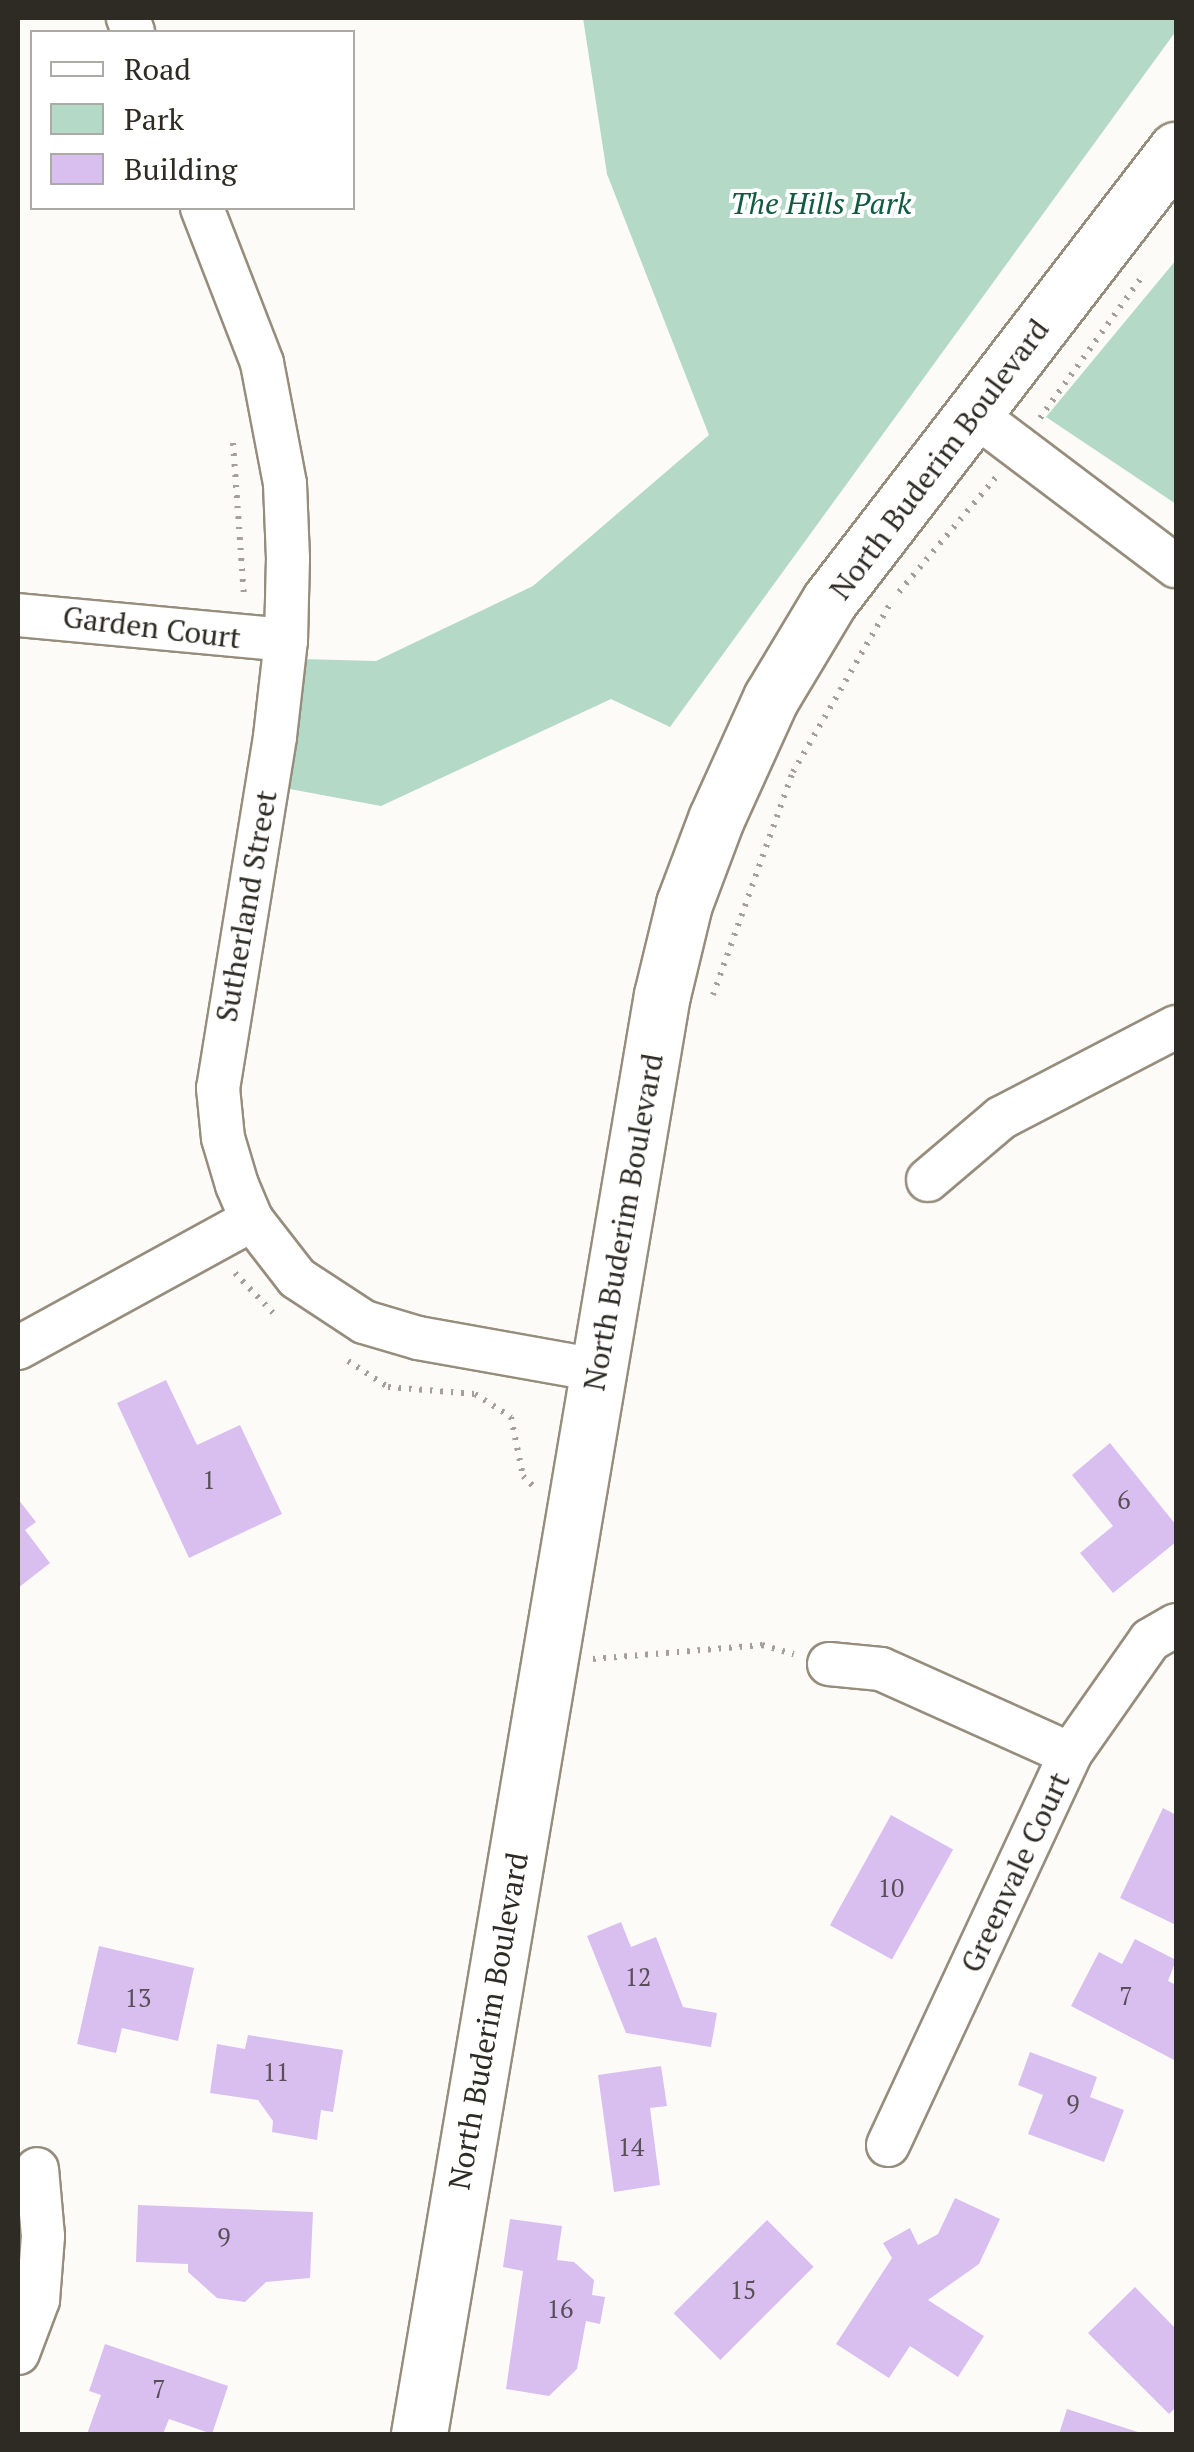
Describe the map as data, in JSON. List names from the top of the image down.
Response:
{
  "streets": {
    "street": [
      "North Buderim Boulevard",
      "Garden Court",
      "Sutherland Street",
      "Greenvale Court"
    ]
  },
  "crossings": [
    ["North Buderim Boulevard", "Sutherland Street"],
    ["Garden Court", "Sutherland Street"]
  ],
  "parks": ["The Hills Park"],
  "house_numbers": [
    "1",
    "6",
    "10",
    "12",
    "7",
    "13",
    "11",
    "9",
    "14",
    "9",
    "15",
    "16",
    "7"
  ],
  "legend": ["Road", "Park", "Building"]
}
